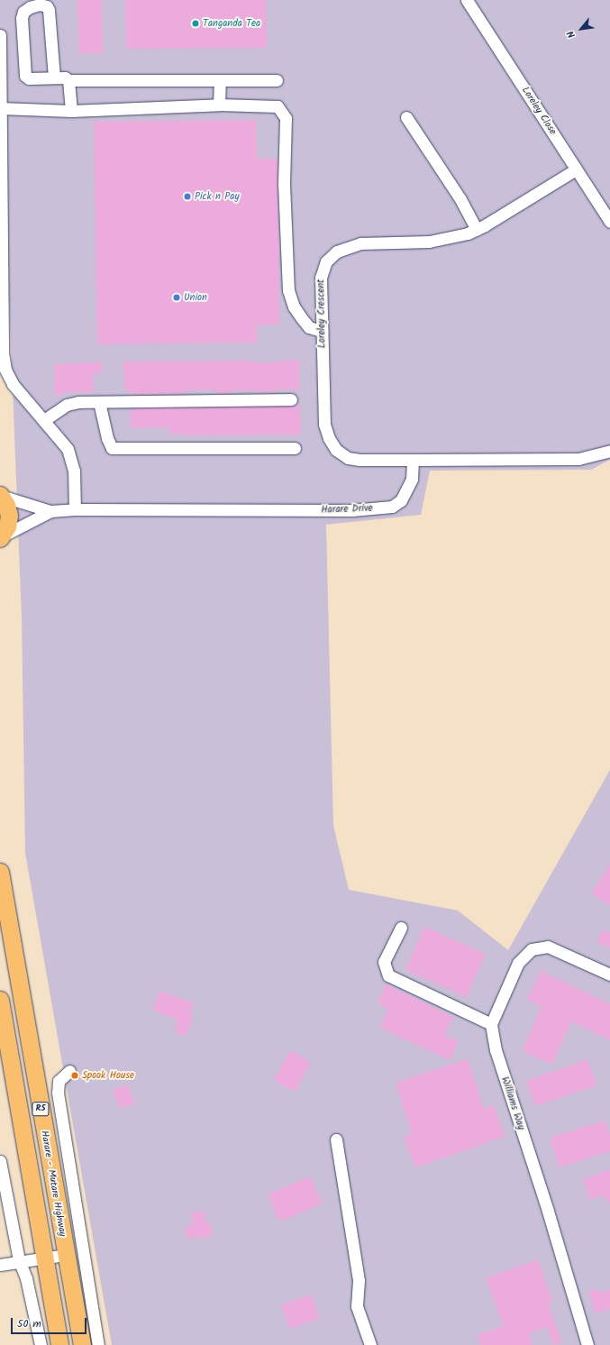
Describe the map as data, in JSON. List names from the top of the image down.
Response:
{
  "streets": {
    "highway": ["R5", "Harare - Mutare Highway"],
    "street": [
      "Loreley Close",
      "Loreley Crescent",
      "Harare Drive",
      "Williams Way"
    ]
  },
  "crossings": [
    ["Loreley Close", "Loreley Crescent"],
    ["Loreley Crescent", "Harare Drive"]
  ],
  "places": [
    "Tanganda Tea",
    "Pick n Pay",
    "Union",
    "Spook House"
  ],
  "scale_bar": "50 m",
  "north": "bottom left"
}
